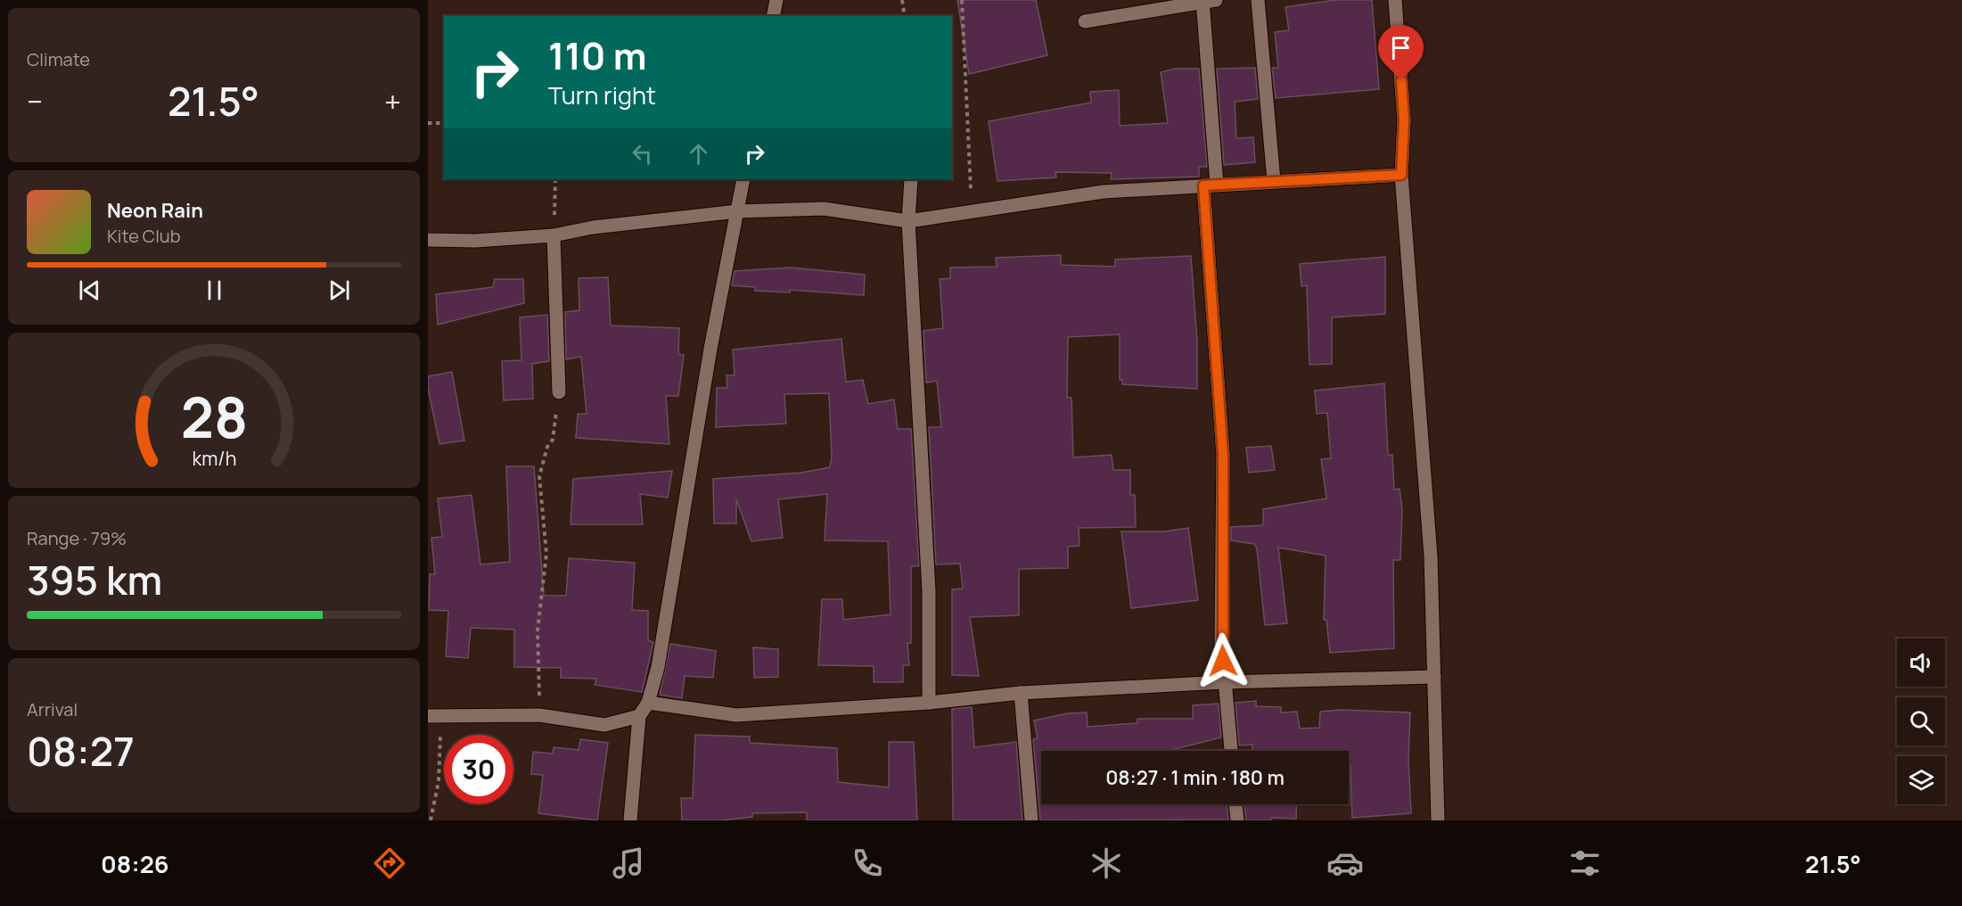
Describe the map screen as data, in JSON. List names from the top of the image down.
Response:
{
  "page": {
    "tile": [
      "Climate",
      ["Range · 79%", "395 km"],
      ["Arrival", "08:27"]
    ],
    "turn": ["110 m", "Turn right"],
    "heat": ["−", "21.5°", "+"],
    "song": ["Neon Rain", "Kite Club"],
    "limit": "30",
    "trip": "08:27 · 1 min · 180 m",
    "tabs": ["08:26", "21.5°"],
    "gauge": ["28", "km/h"]
  }
}
